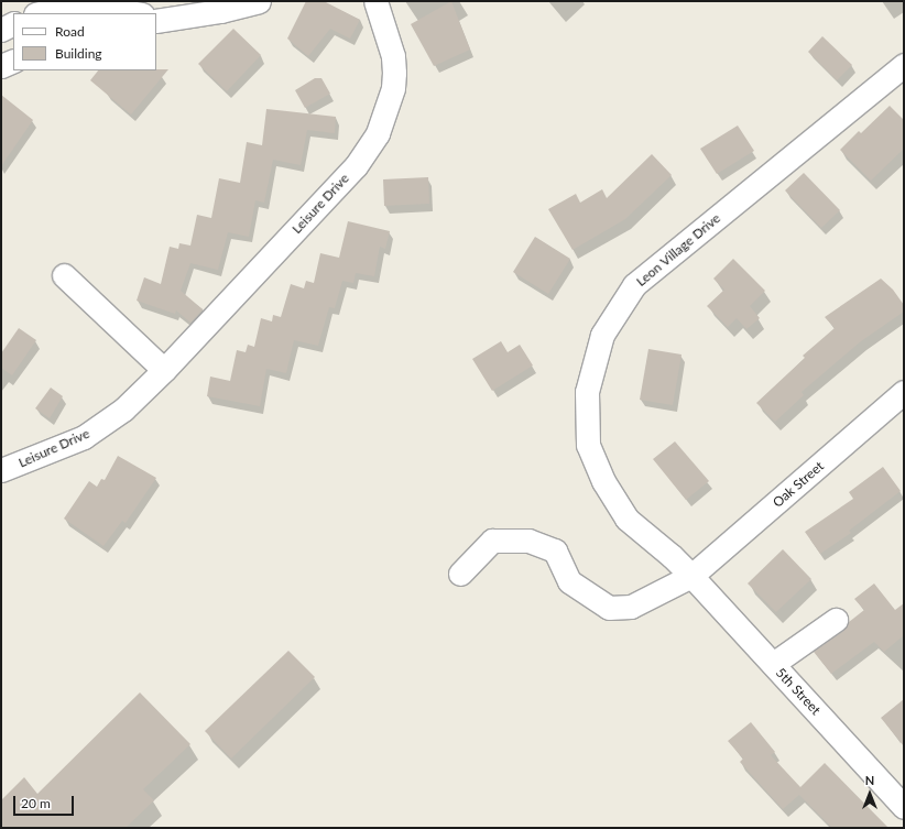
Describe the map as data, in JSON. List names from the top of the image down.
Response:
{
  "streets": {
    "street": [
      "Leisure Drive",
      "Leon Village Drive",
      "Oak Street",
      "5th Street"
    ]
  },
  "crossings": [
    ["Leon Village Drive", "Oak Street"],
    ["Leon Village Drive", "5th Street"],
    ["Oak Street", "5th Street"]
  ],
  "legend": ["Road", "Building"],
  "scale_bar": "20 m",
  "north": "top"
}
